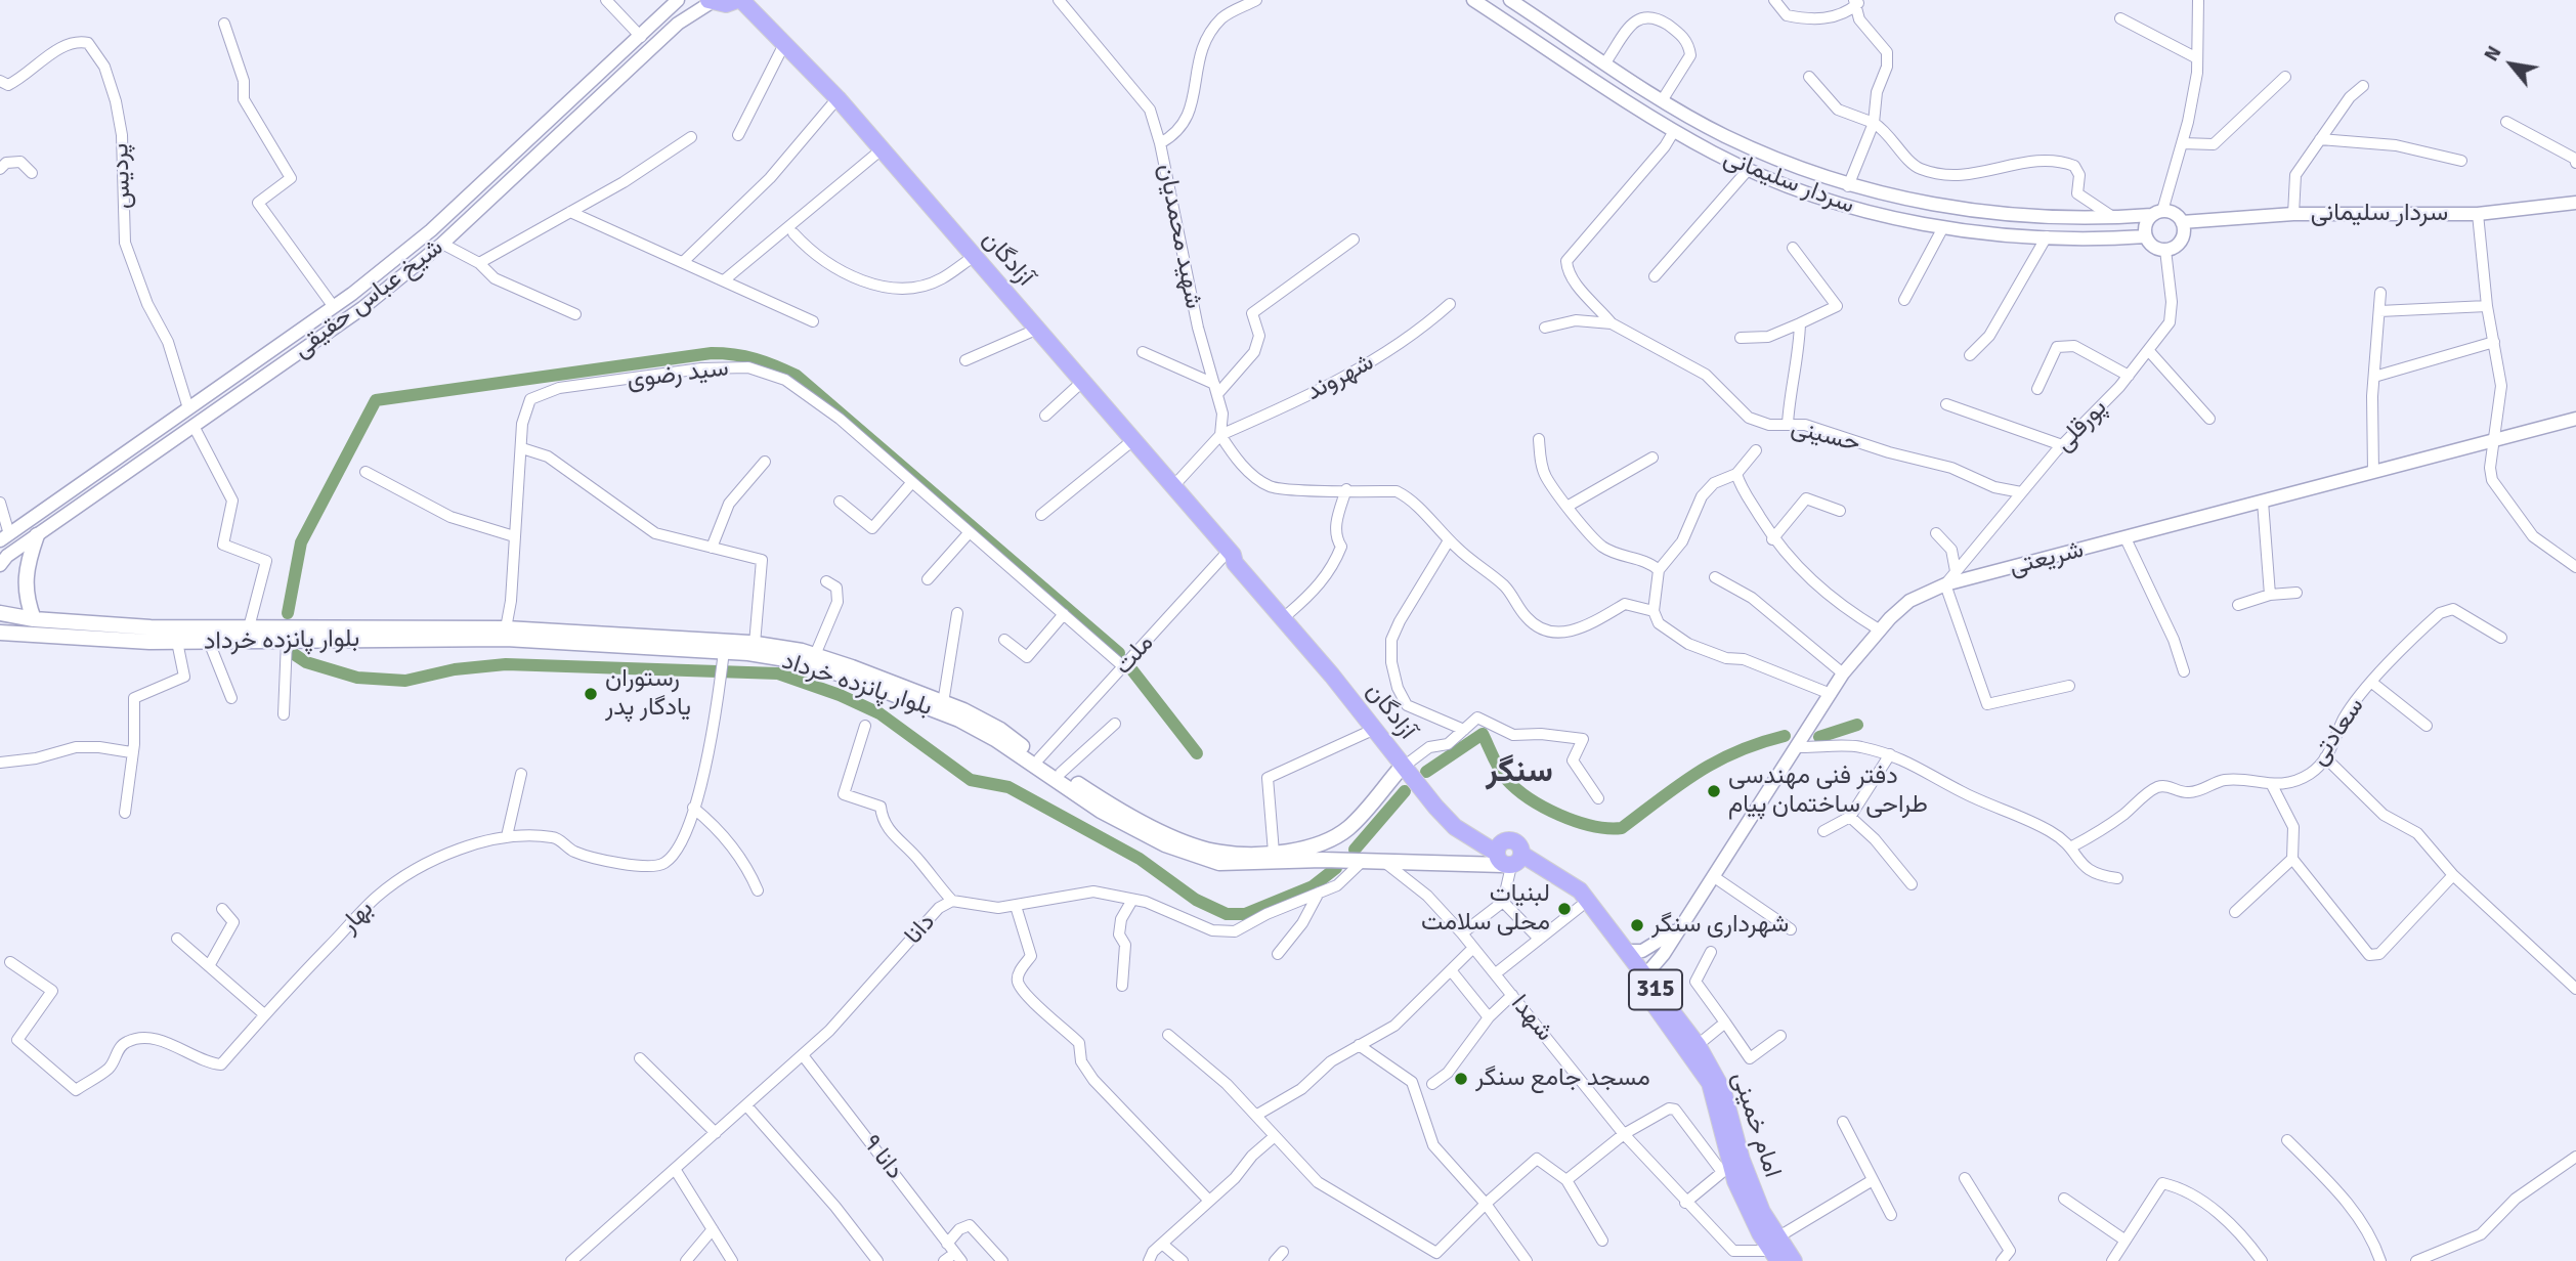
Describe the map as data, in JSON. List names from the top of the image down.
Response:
{
  "streets": {
    "main road": [
      "آزادگان",
      "بلوار پانزده خرداد",
      "315",
      "امام خمینی"
    ],
    "street": [
      "پردیس",
      "سردار سلیمانی",
      "شهید محمدیان",
      "شیخ عباس حقیقی",
      "سید رضوی",
      "شهروند",
      "پورقلی",
      "حسینی",
      "شریعتی",
      "ملت",
      "سعادتی",
      "بهار",
      "دانا",
      "شهدا",
      "دانا ۹"
    ]
  },
  "crossings": [
    ["پردیس", "شیخ عباس حقیقی"],
    ["سردار سلیمانی", "پورقلی"],
    ["شهید محمدیان", "شهروند"],
    ["آزادگان", "بلوار پانزده خرداد"],
    ["آزادگان", "ملت"],
    ["آزادگان", "امام خمینی"],
    ["سید رضوی", "بلوار پانزده خرداد"],
    ["سید رضوی", "ملت"],
    ["پورقلی", "حسینی"],
    ["پورقلی", "شریعتی"],
    ["شریعتی", "امام خمینی"],
    ["بلوار پانزده خرداد", "ملت"],
    ["بلوار پانزده خرداد", "بهار"],
    ["بلوار پانزده خرداد", "دانا"],
    ["بلوار پانزده خرداد", "شهدا"],
    ["بلوار پانزده خرداد", "امام خمینی"],
    ["دانا", "دانا ۹"],
    ["شهدا", "امام خمینی"]
  ],
  "districts": ["سنگر"],
  "places": [
    "رستوران یادگار پدر",
    "دفتر فنی مهندسی طراحی ساختمان پیام",
    "لبنیات محلی سلامت",
    "شهرداری سنگر",
    "مسجد جامع سنگر"
  ],
  "north": "top left"
}
